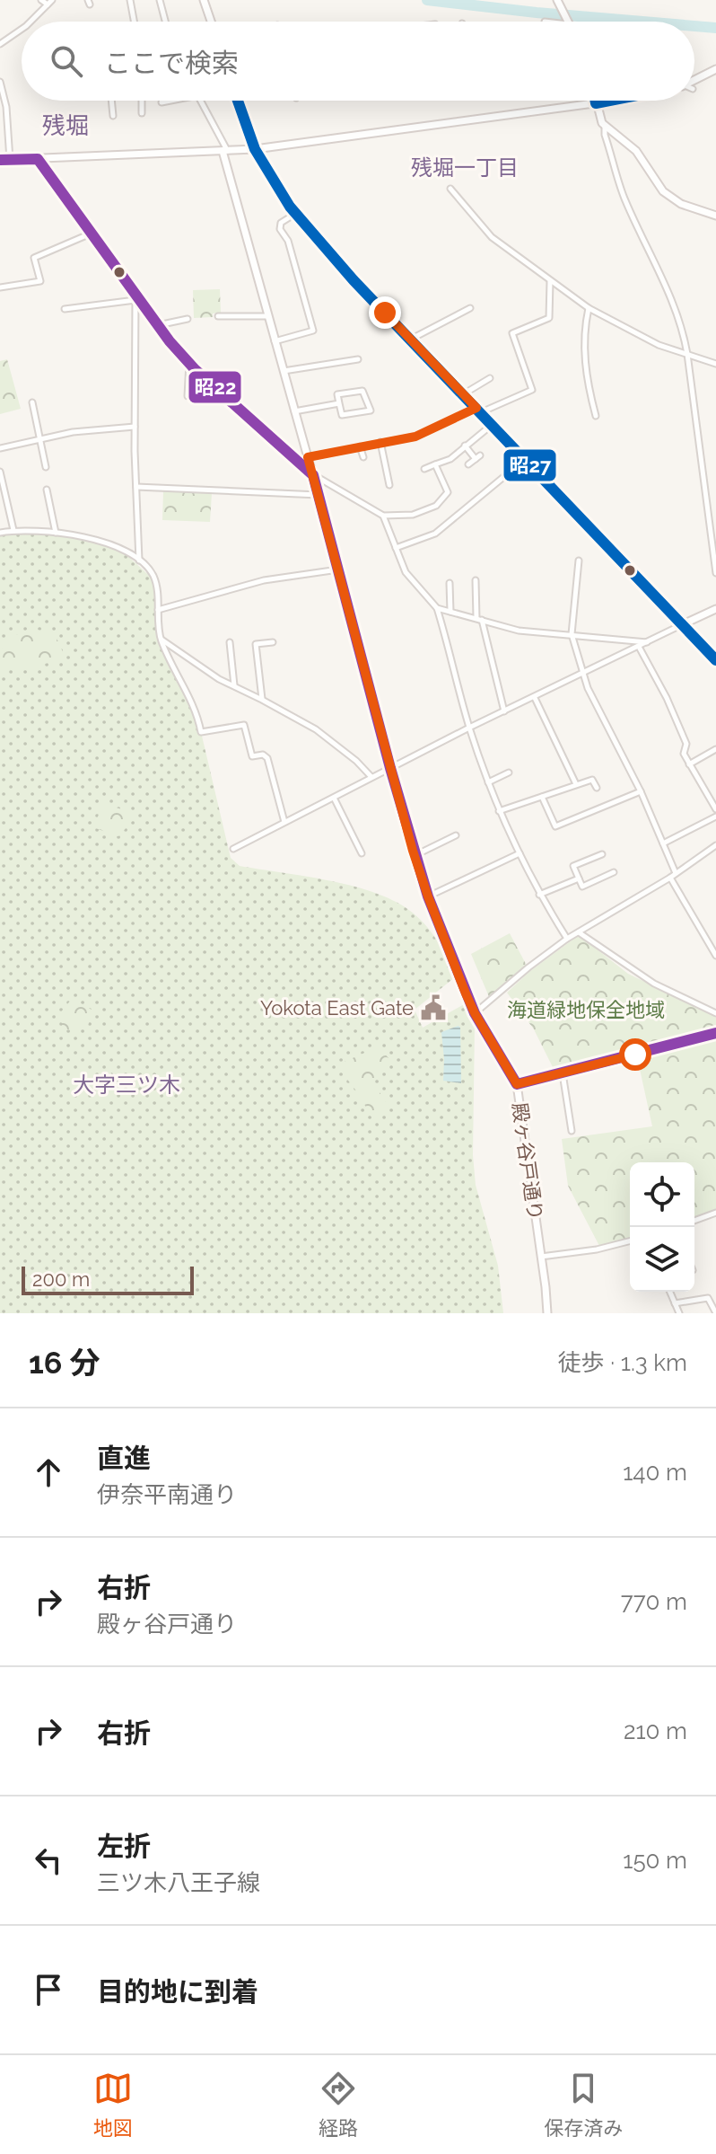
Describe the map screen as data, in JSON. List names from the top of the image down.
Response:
{
  "streets": {
    "street": ["殿ヶ谷戸通り"]
  },
  "districts": ["残堀", "残堀一丁目", "大字三ツ木"],
  "parks": ["海道緑地保全地域"],
  "places": {
    "public building": ["Yokota East Gate"]
  },
  "lines": ["transit line 昭27", "transit line 昭22"],
  "scale_bar": "200 m",
  "page": {
    "search": "ここで検索",
    "scale": "200 m",
    "heading": ["16 分", "徒歩 · 1.3 km"],
    "list": [
      ["直進", "伊奈平南通り", "140 m"],
      ["右折", "殿ヶ谷戸通り", "770 m"],
      ["右折", "210 m"],
      ["左折", "三ツ木八王子線", "150 m"],
      "目的地に到着"
    ],
    "nav": ["地図", "経路", "保存済み"]
  }
}
